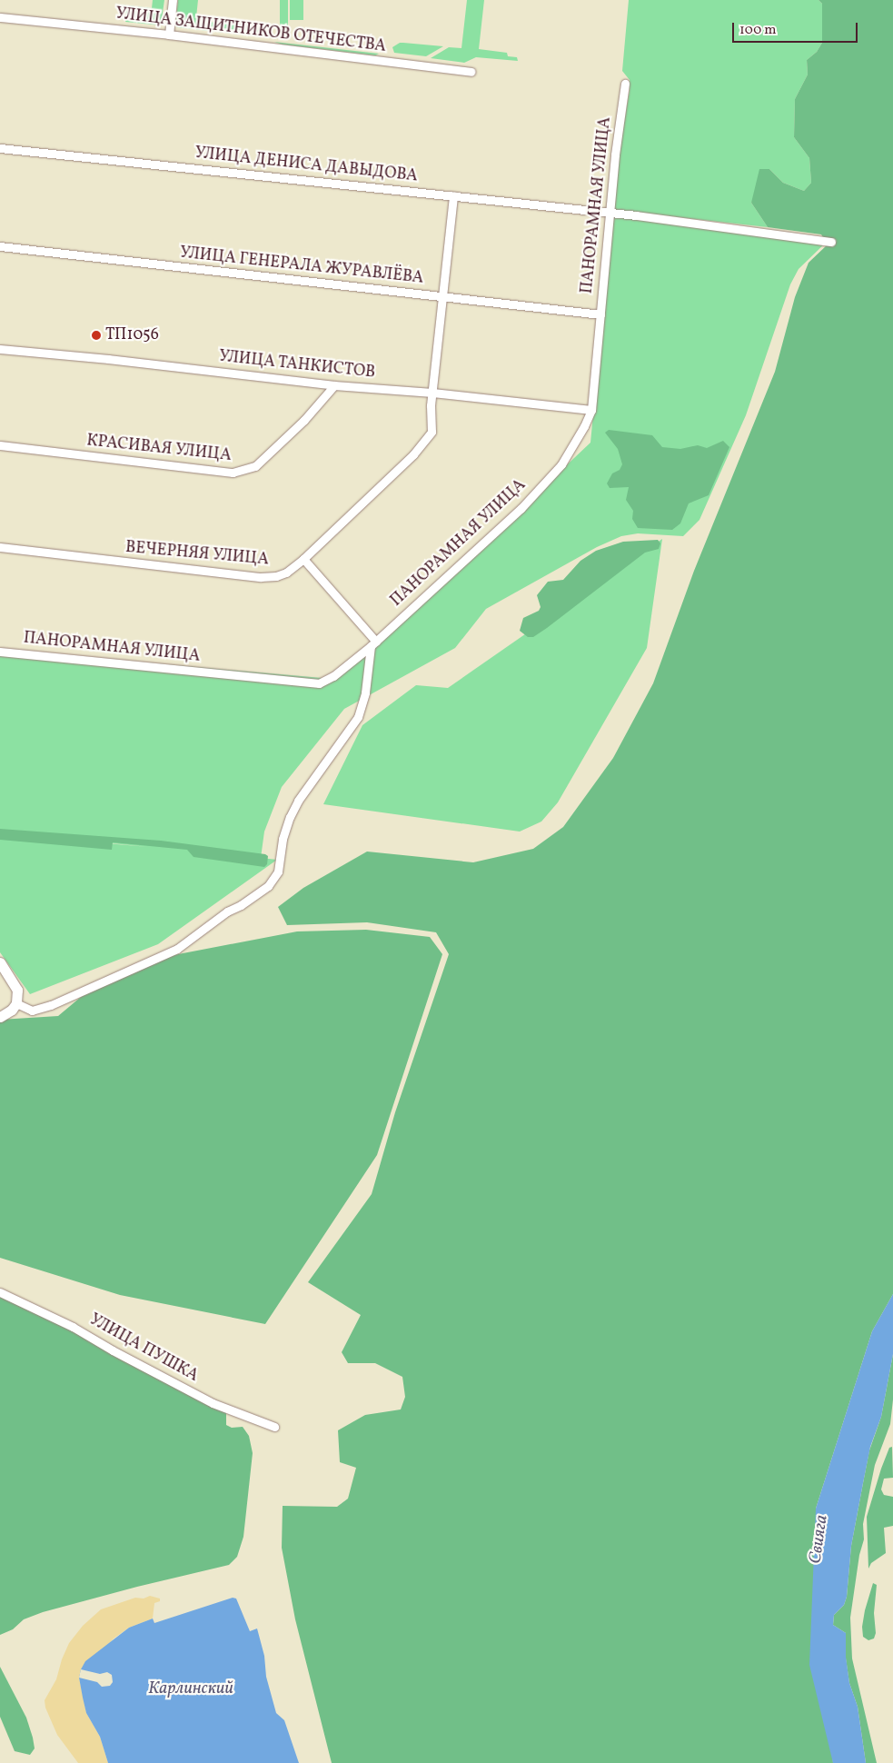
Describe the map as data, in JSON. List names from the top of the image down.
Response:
{
  "streets": {
    "street": [
      "УЛИЦА ЗАЩИТНИКОВ ОТЕЧЕСТВА",
      "УЛИЦА ДЕНИСА ДАВЫДОВА",
      "ПАНОРАМНАЯ УЛИЦА",
      "УЛИЦА ГЕНЕРАЛА ЖУРАВЛЁВА",
      "УЛИЦА ТАНКИСТОВ",
      "КРАСИВАЯ УЛИЦА",
      "ВЕЧЕРНЯЯ УЛИЦА",
      "УЛИЦА ПУШКА"
    ]
  },
  "crossings": [
    ["УЛИЦА ДЕНИСА ДАВЫДОВА", "ПАНОРАМНАЯ УЛИЦА"],
    ["УЛИЦА ДЕНИСА ДАВЫДОВА", "ВЕЧЕРНЯЯ УЛИЦА"],
    ["ПАНОРАМНАЯ УЛИЦА", "УЛИЦА ГЕНЕРАЛА ЖУРАВЛЁВА"],
    ["ПАНОРАМНАЯ УЛИЦА", "УЛИЦА ТАНКИСТОВ"],
    ["УЛИЦА ГЕНЕРАЛА ЖУРАВЛЁВА", "ВЕЧЕРНЯЯ УЛИЦА"],
    ["УЛИЦА ТАНКИСТОВ", "КРАСИВАЯ УЛИЦА"],
    ["УЛИЦА ТАНКИСТОВ", "ВЕЧЕРНЯЯ УЛИЦА"]
  ],
  "water": ["Свияга", "Карлинский"],
  "places": ["ТП1056"],
  "scale_bar": "100 m"
}
